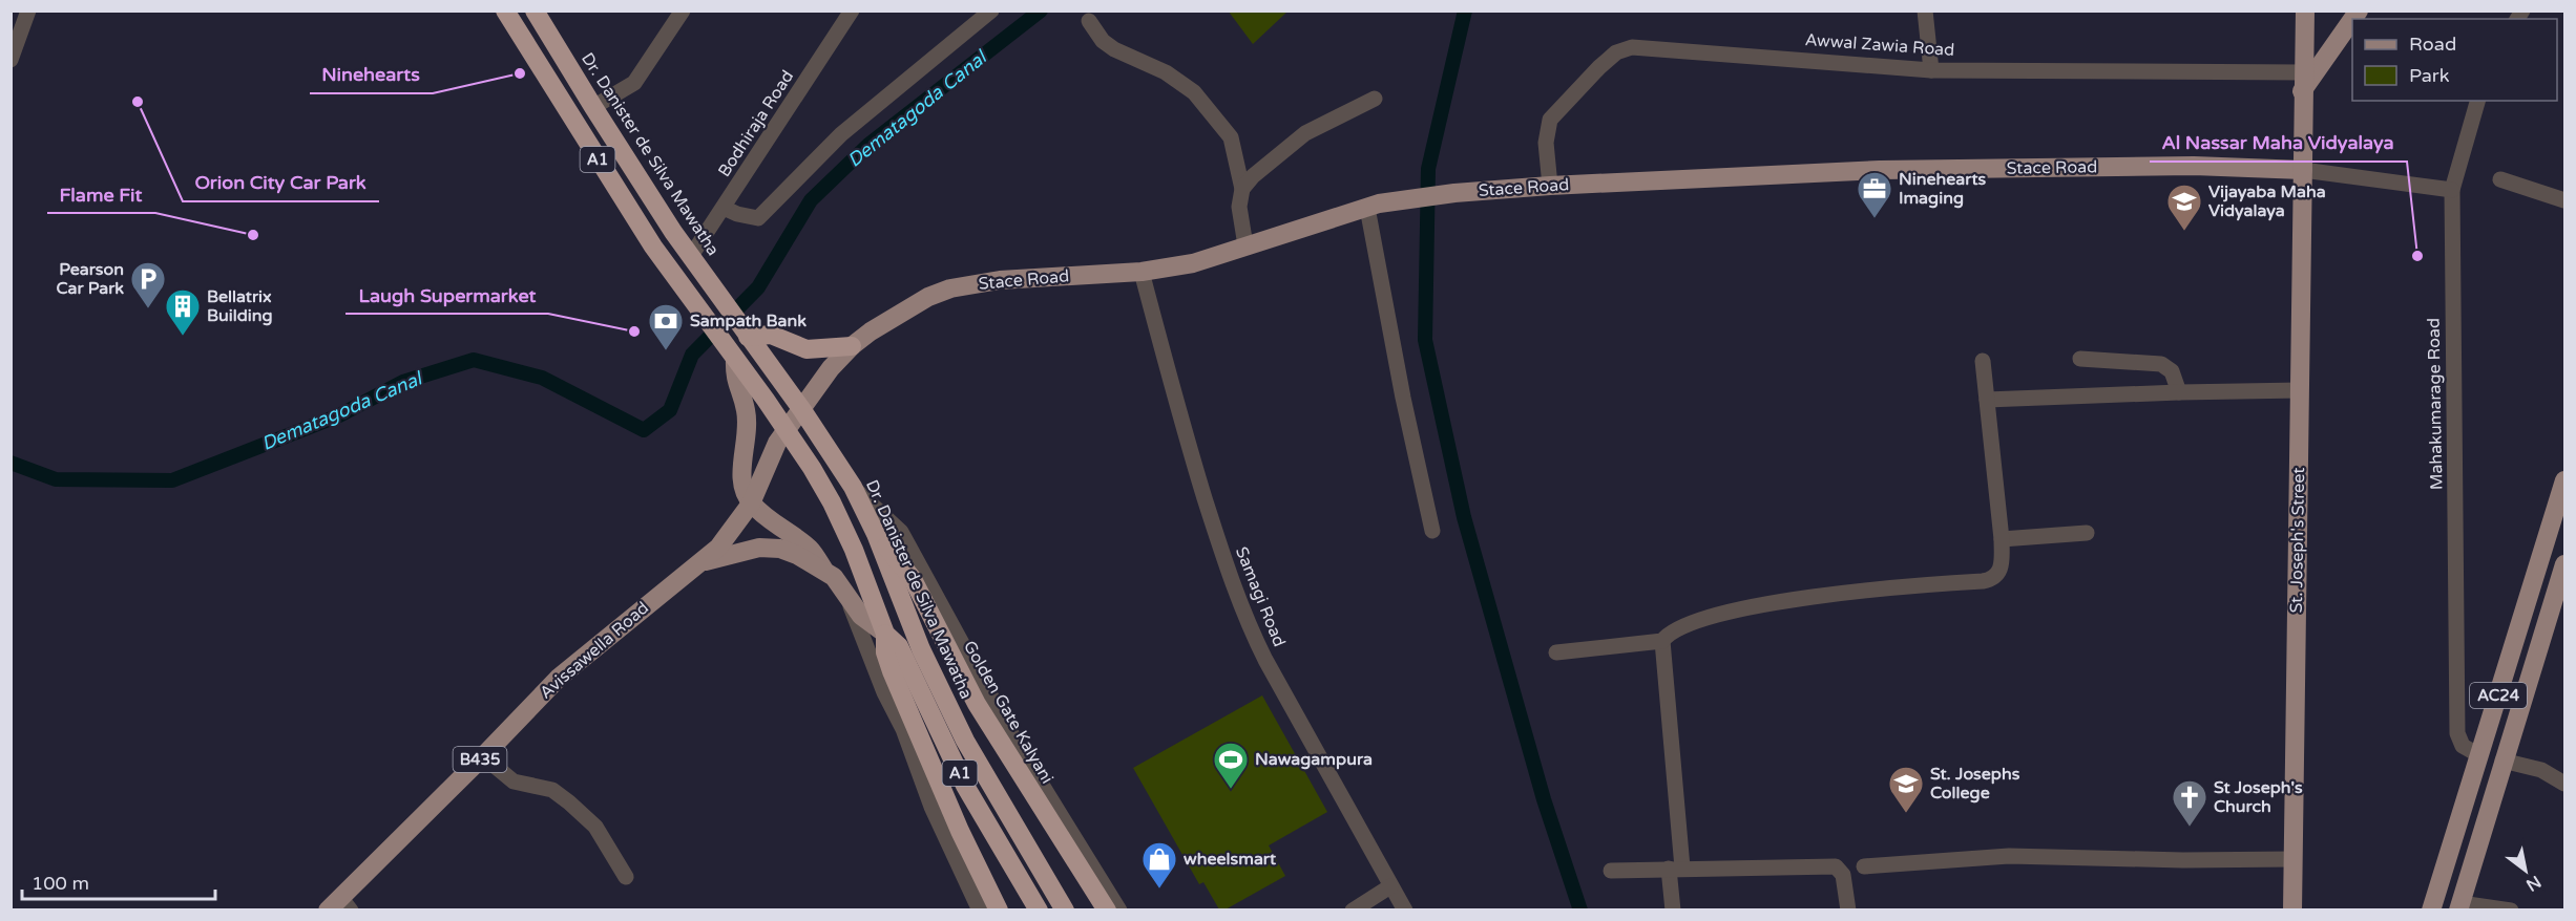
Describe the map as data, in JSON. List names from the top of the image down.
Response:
{
  "streets": {
    "highway": ["Dr. Danister de Silva Mawatha", "A1", "Golden Gate Kalyani"],
    "main road": [
      "Stace Road",
      "St. Joseph's Street",
      "Avissawella Road",
      "AC24",
      "B435"
    ],
    "street": [
      "Awwal Zawia Road",
      "Bodhiraja Road",
      "Mahakumarage Road",
      "Samagi Road"
    ]
  },
  "crossings": [
    ["Awwal Zawia Road", "Stace Road"],
    ["Awwal Zawia Road", "St. Joseph's Street"],
    ["Bodhiraja Road", "Dr. Danister de Silva Mawatha"],
    ["Dr. Danister de Silva Mawatha", "Stace Road"],
    ["Dr. Danister de Silva Mawatha", "Golden Gate Kalyani"],
    ["A1", "Stace Road"],
    ["A1", "Avissawella Road"],
    ["Stace Road", "St. Joseph's Street"],
    ["Stace Road", "Samagi Road"],
    ["Stace Road", "Avissawella Road"],
    ["Mahakumarage Road", "AC24"]
  ],
  "water": ["Dematagoda Canal"],
  "places": {
    "other": [
      "Ninehearts",
      "Orion City Car Park",
      "Flame Fit",
      "Al Nassar Maha Vidyalaya",
      "Laugh Supermarket"
    ],
    "office": ["Ninehearts Imaging"],
    "school or university": ["Vijayaba Maha Vidyalaya", "St. Josephs College"],
    "parking": ["Pearson Car Park"],
    "building": ["Bellatrix Building"],
    "bank": ["Sampath Bank"],
    "sports": ["Nawagampura"],
    "church": ["St Joseph's Church"],
    "shop": ["wheelsmart"]
  },
  "legend": ["Road", "Park"],
  "scale_bar": "100 m",
  "north": "bottom right"
}
